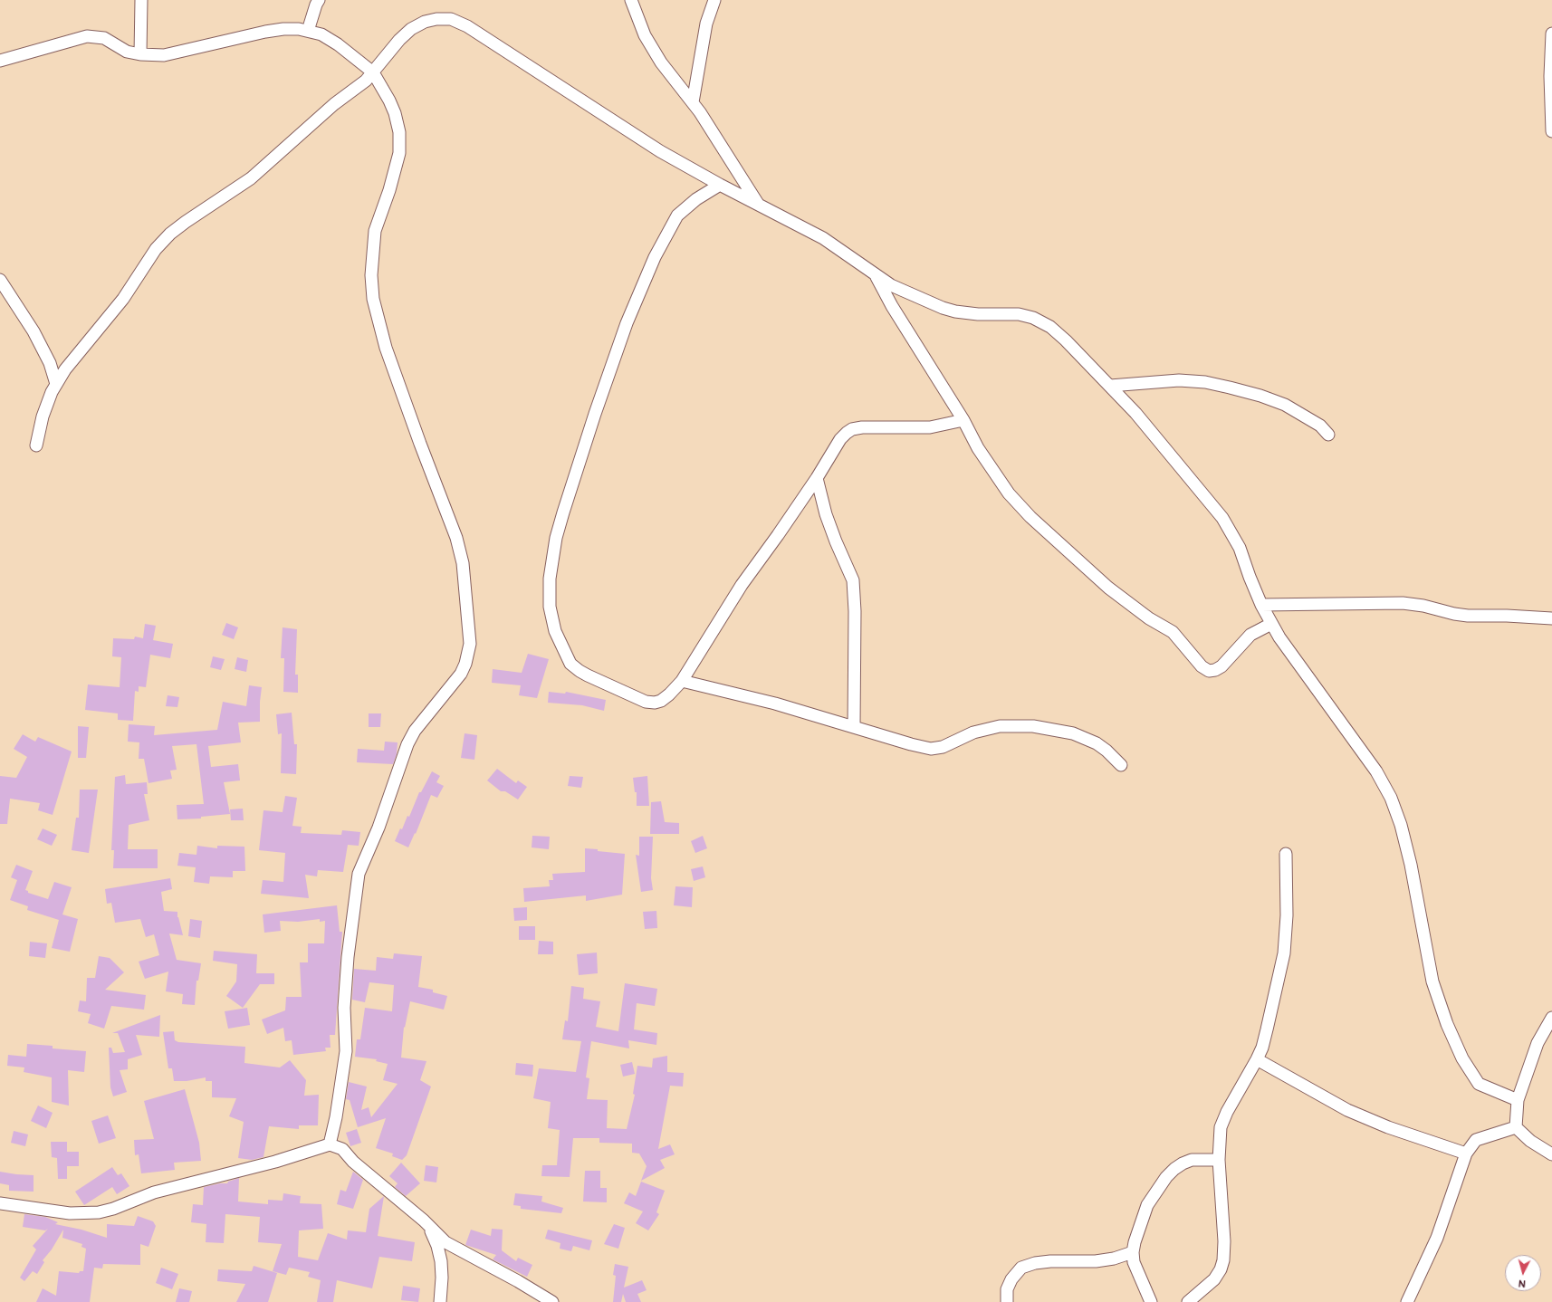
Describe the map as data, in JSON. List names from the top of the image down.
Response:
{
  "north": "bottom"
}
